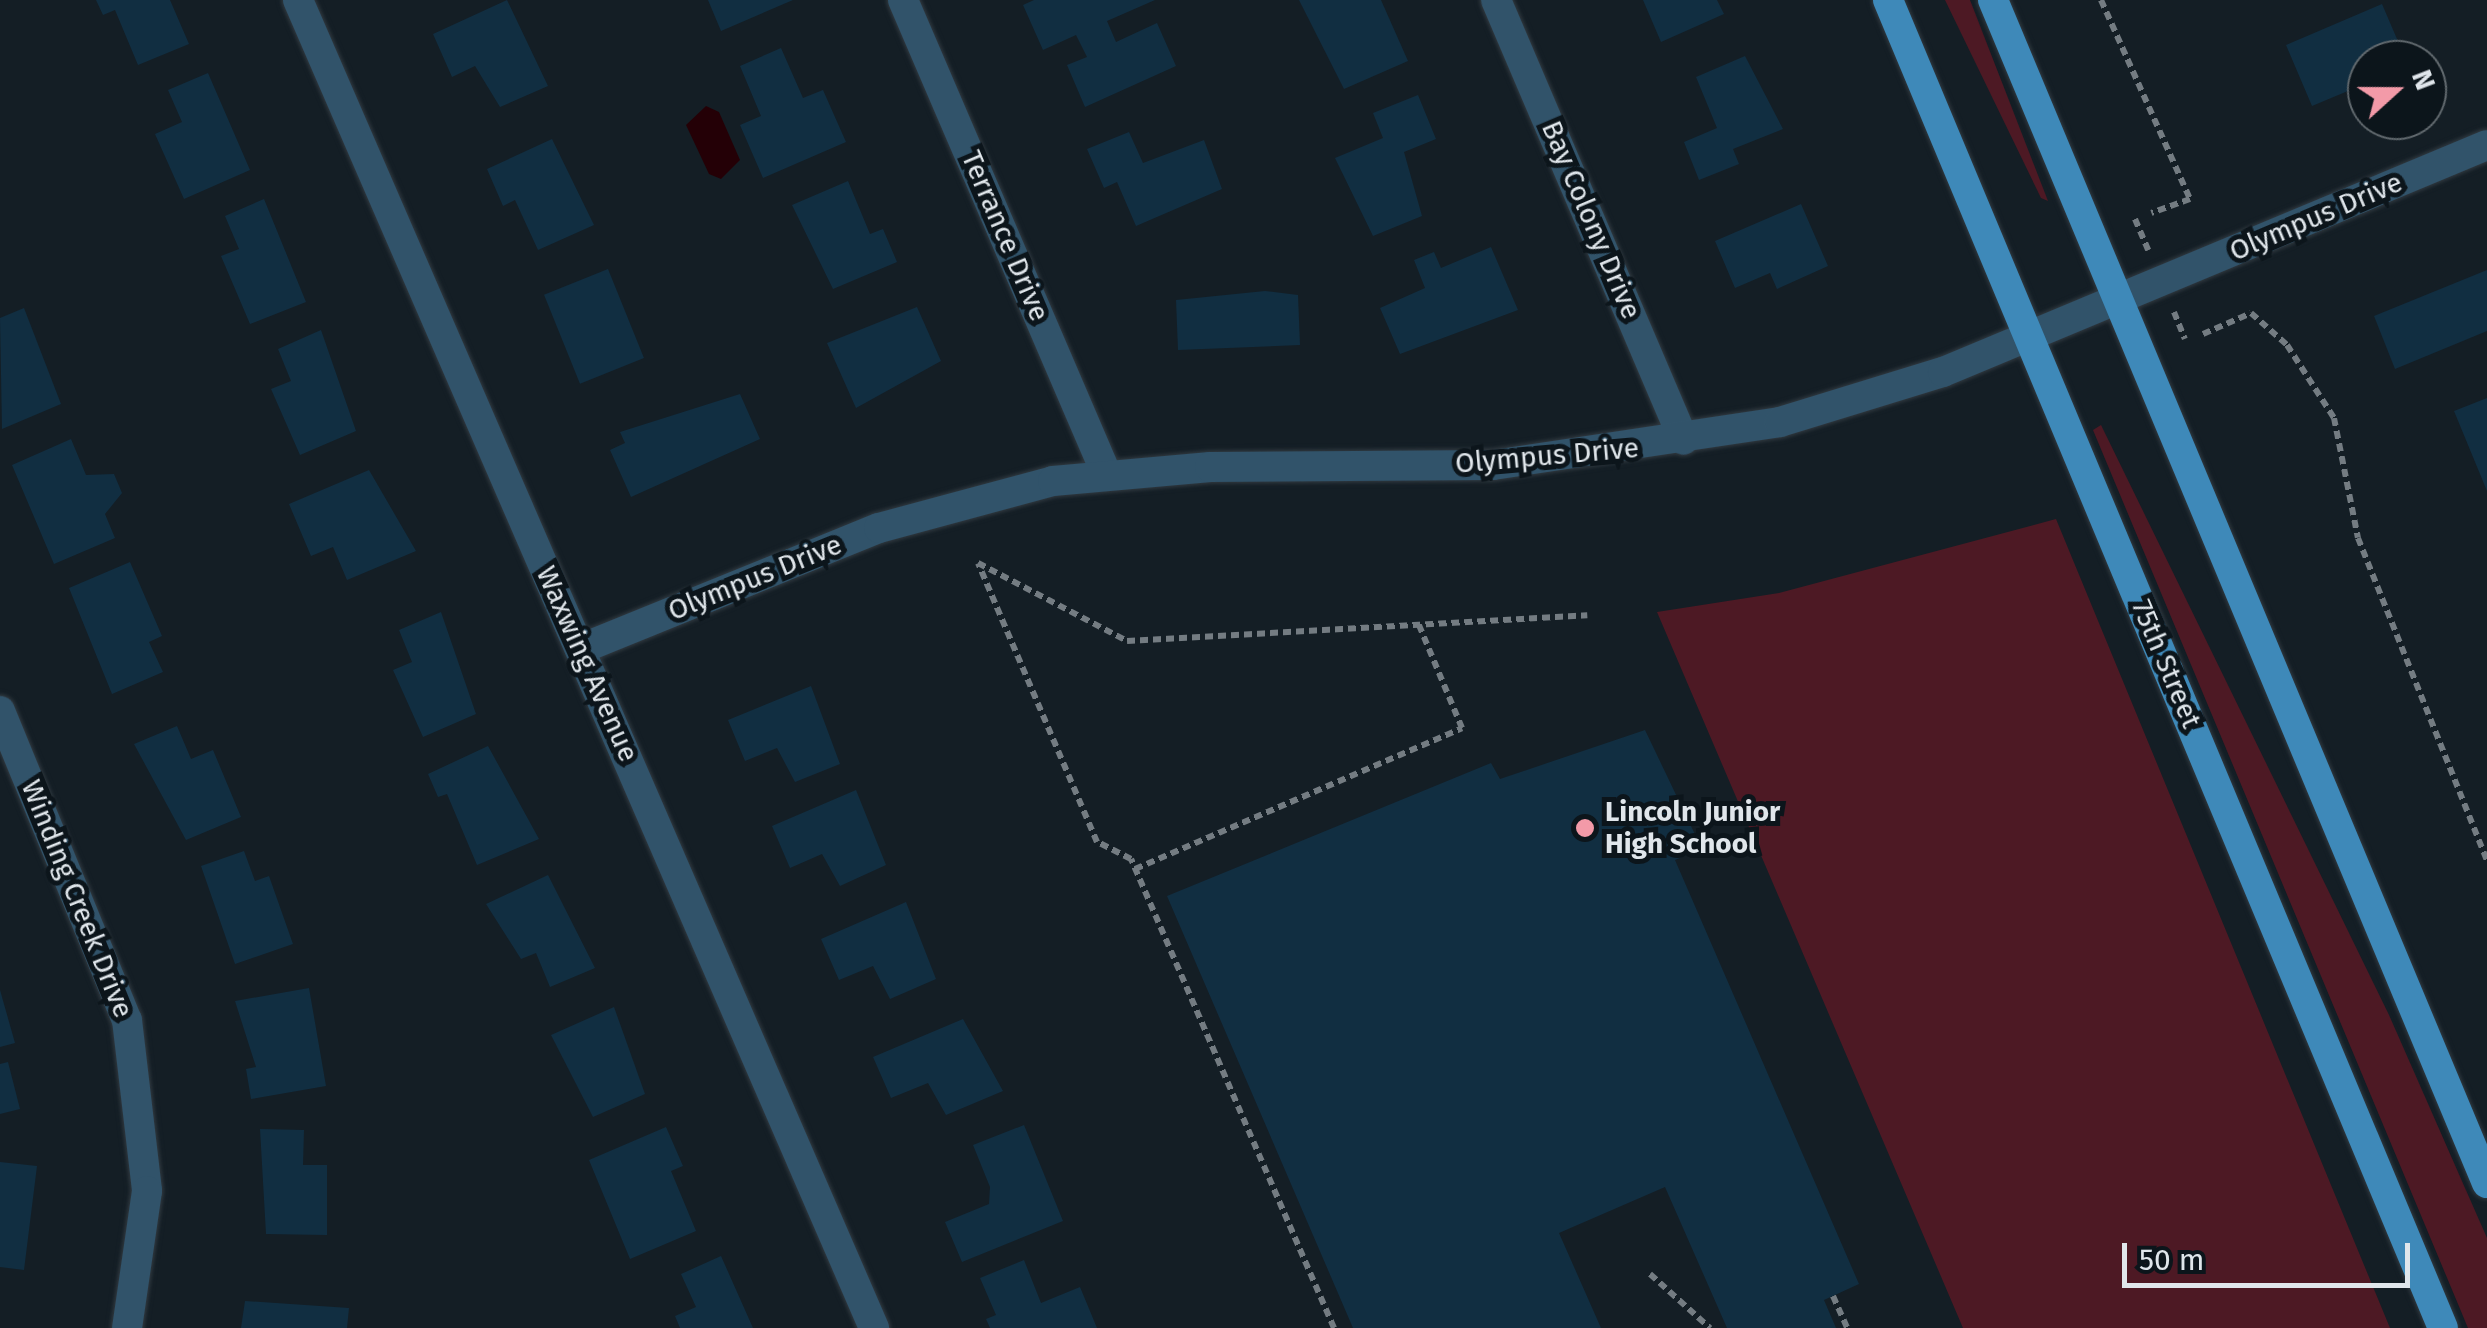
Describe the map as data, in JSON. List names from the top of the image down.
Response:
{
  "streets": {
    "main road": ["75th Street"],
    "street": [
      "Olympus Drive",
      "Bay Colony Drive",
      "Terrance Drive",
      "Waxwing Avenue",
      "Winding Creek Drive"
    ]
  },
  "crossings": [
    ["Olympus Drive", "Bay Colony Drive"],
    ["Olympus Drive", "Terrance Drive"],
    ["Olympus Drive", "Waxwing Avenue"],
    ["Olympus Drive", "75th Street"]
  ],
  "places": ["Lincoln Junior High School"],
  "scale_bar": "50 m",
  "north": "right"
}
